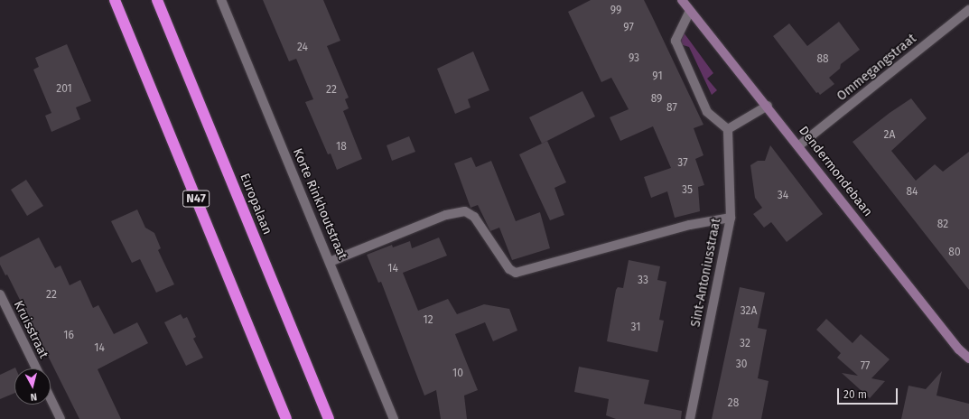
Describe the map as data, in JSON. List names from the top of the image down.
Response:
{
  "streets": {
    "highway": ["N47", "Europalaan"],
    "street": [
      "Ommegangstraat",
      "Dendermondebaan",
      "Korte Rinkhoutstraat",
      "Sint-Antoniusstraat",
      "Kruisstraat"
    ]
  },
  "crossings": [
    ["Ommegangstraat", "Dendermondebaan"]
  ],
  "house_numbers": [
    "99",
    "97",
    "24",
    "93",
    "88",
    "91",
    "201",
    "22",
    "89",
    "87",
    "2A",
    "18",
    "37",
    "35",
    "84",
    "34",
    "82",
    "80",
    "14",
    "33",
    "22",
    "32A",
    "12",
    "31",
    "16",
    "32",
    "14",
    "30",
    "77",
    "10",
    "28"
  ],
  "scale_bar": "20 m",
  "north": "bottom"
}
